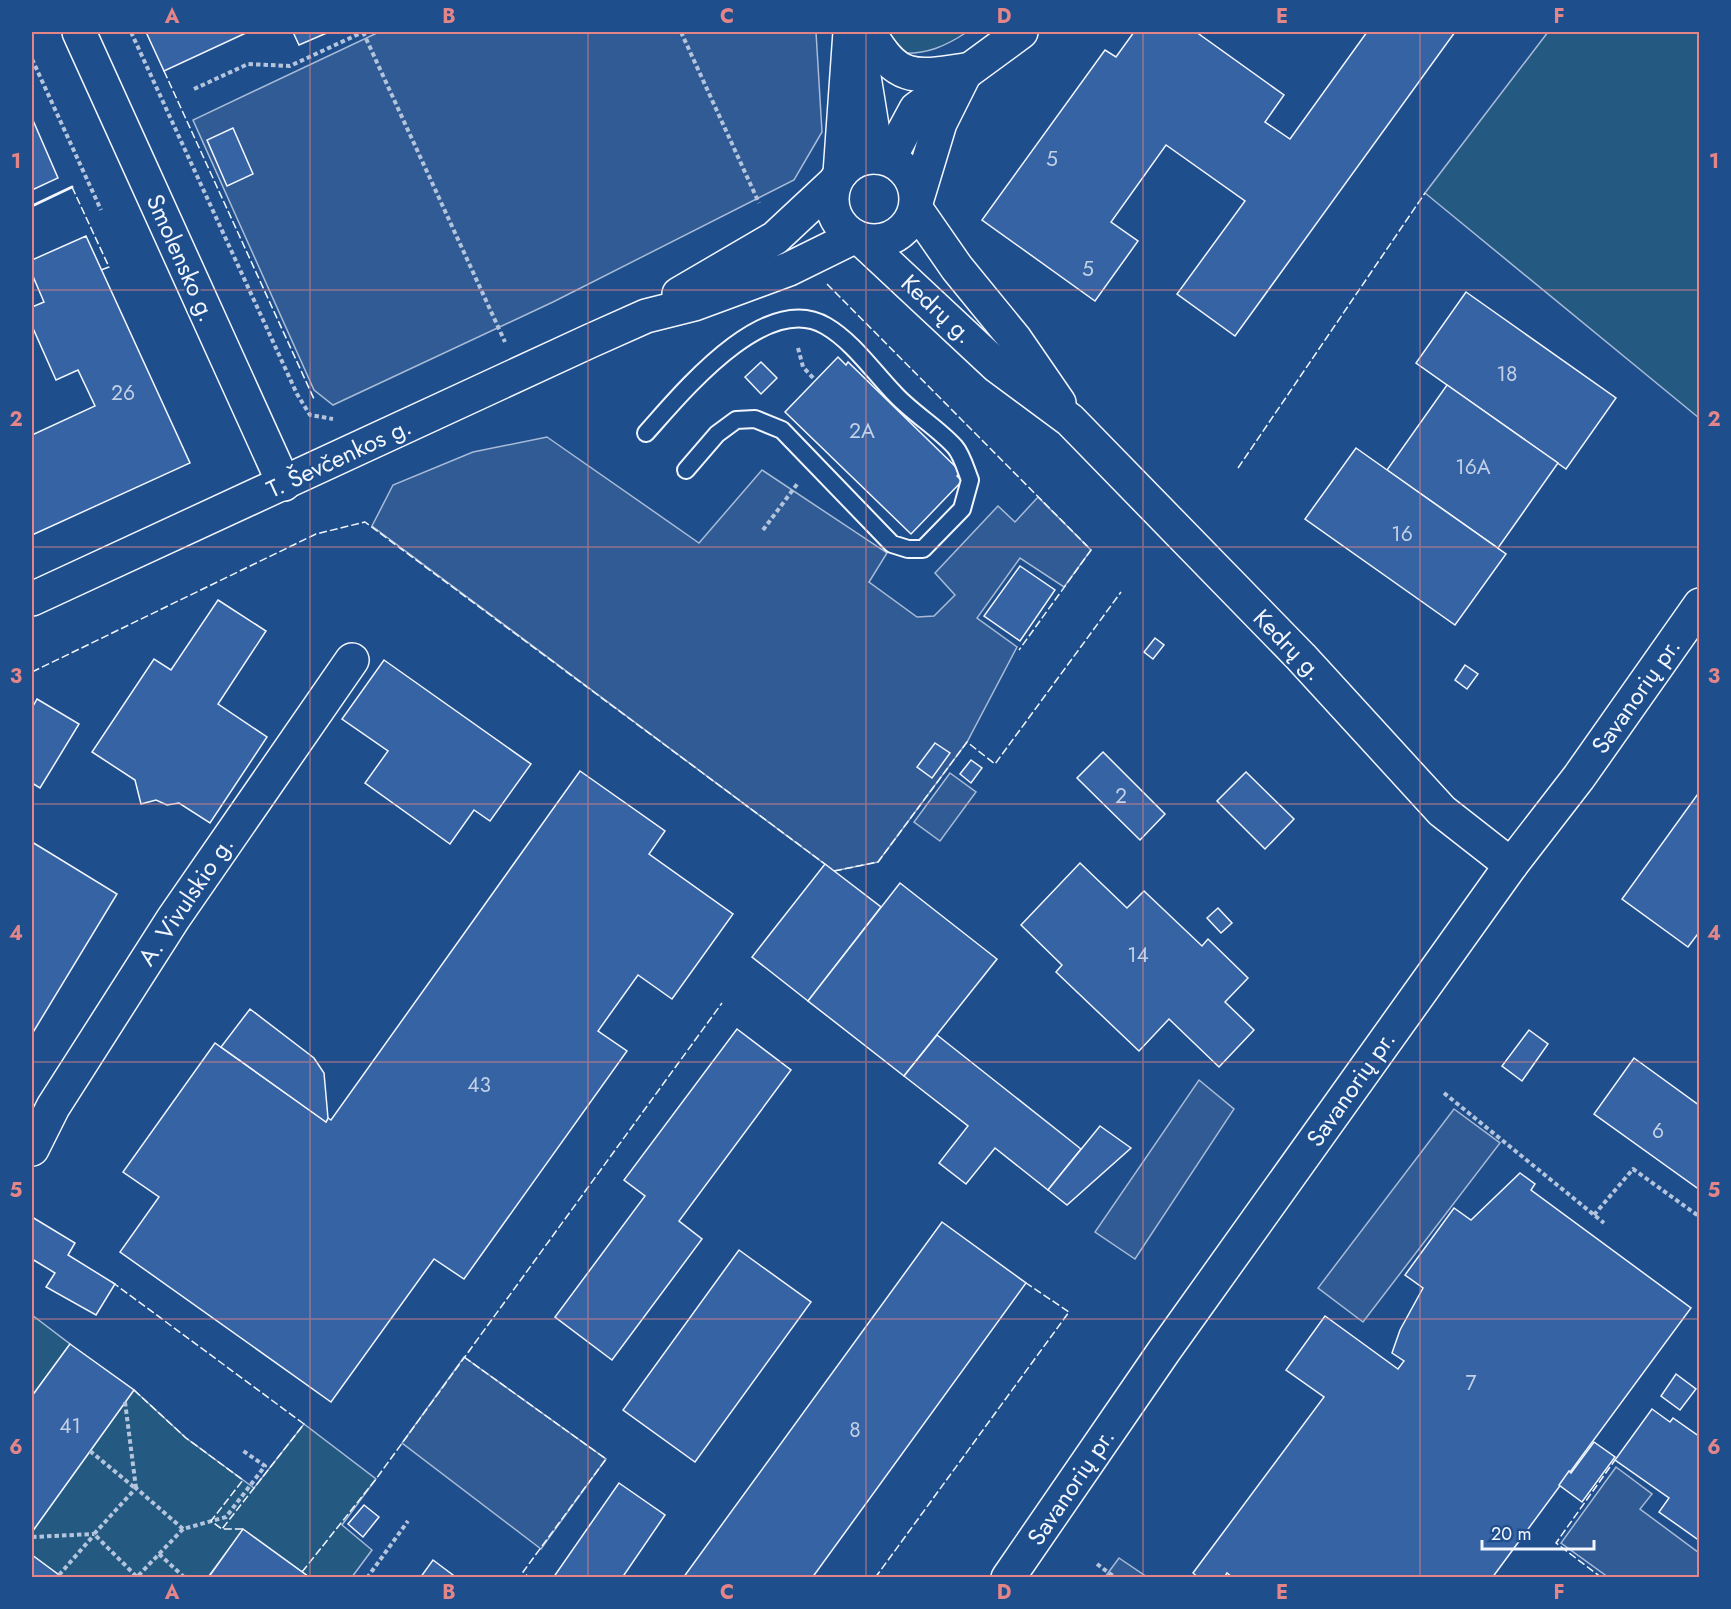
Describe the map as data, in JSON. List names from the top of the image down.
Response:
{
  "streets": {
    "street": [
      "Smolensko g.",
      "Kedrų g.",
      "T. Ševčenkos g.",
      "Savanorių pr.",
      "A. Vivulskio g."
    ]
  },
  "crossings": [
    ["Smolensko g.", "T. Ševčenkos g."],
    ["Kedrų g.", "T. Ševčenkos g."],
    ["Kedrų g.", "Savanorių pr."]
  ],
  "house_numbers": [
    "5",
    "5",
    "18",
    "26",
    "2A",
    "16A",
    "16",
    "2",
    "14",
    "43",
    "6",
    "7",
    "41",
    "8"
  ],
  "scale_bar": "20 m",
  "grid": {
    "columns": [
      "A",
      "B",
      "C",
      "D",
      "E",
      "F"
    ],
    "rows": [
      "1",
      "2",
      "3",
      "4",
      "5",
      "6"
    ]
  }
}
